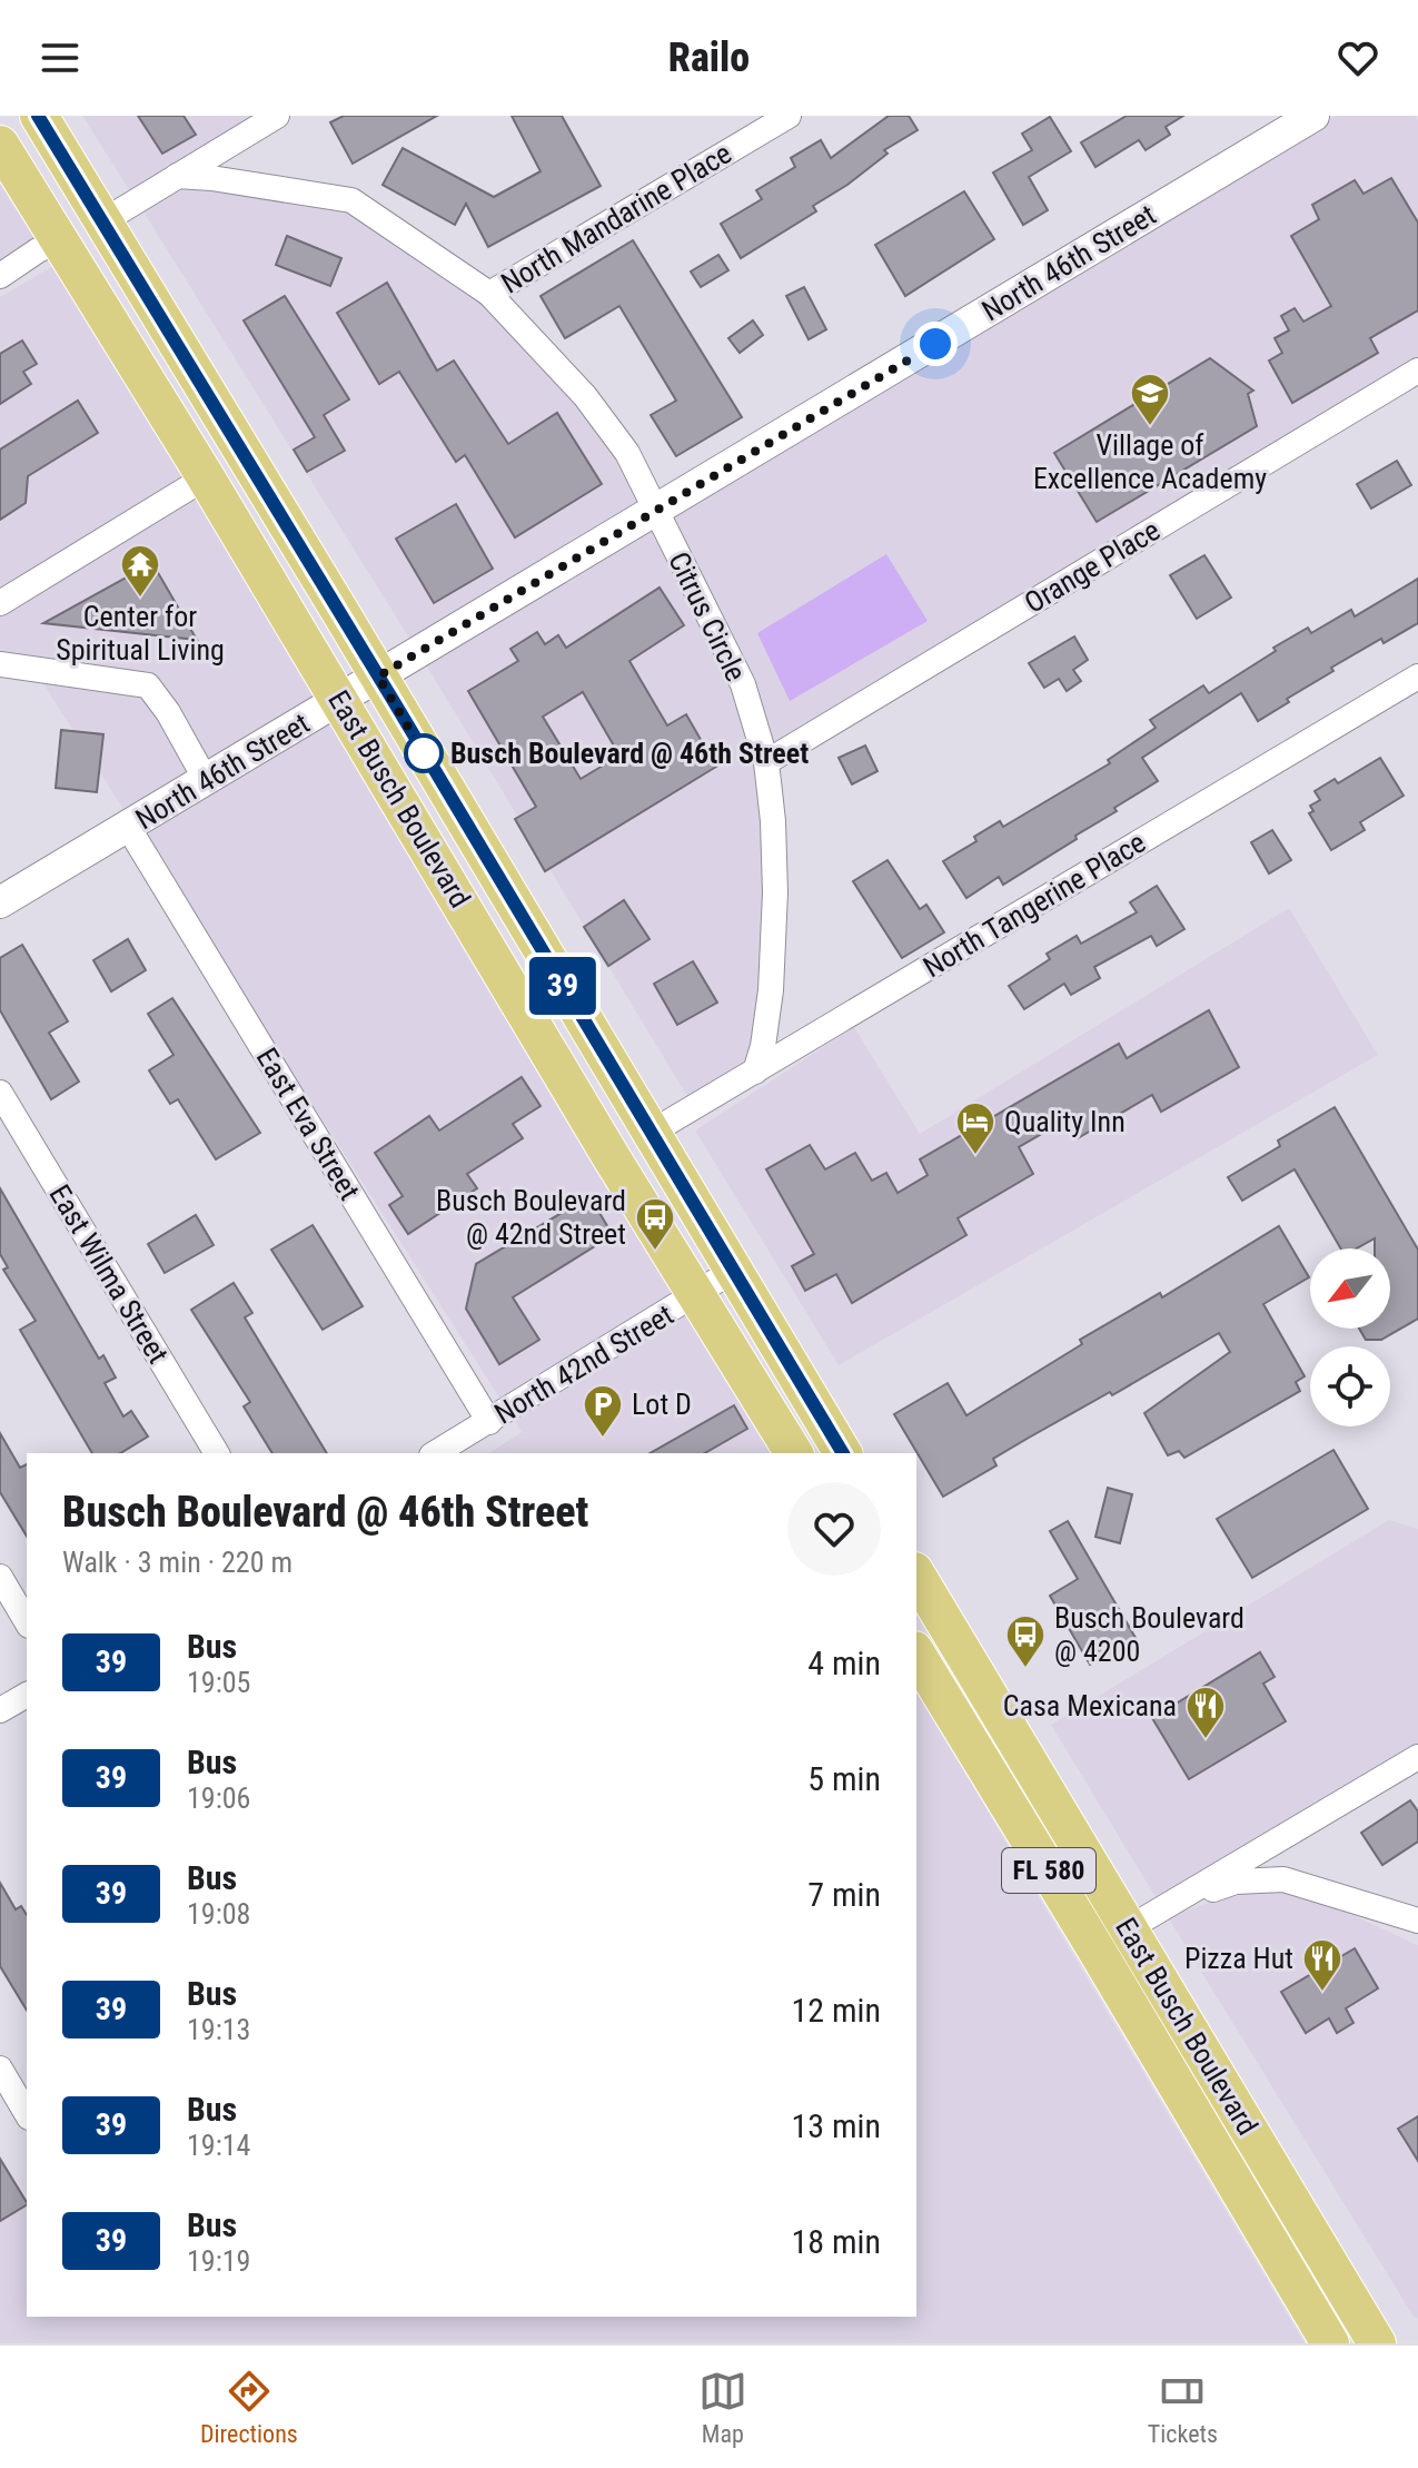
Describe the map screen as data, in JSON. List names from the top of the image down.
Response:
{
  "streets": {
    "main road": ["East Busch Boulevard", "FL 580"],
    "street": [
      "North Mandarine Place",
      "North 46th Street",
      "Orange Place",
      "Citrus Circle",
      "North Tangerine Place",
      "East Eva Street",
      "East Wilma Street",
      "North 42nd Street"
    ]
  },
  "crossings": [
    ["North Mandarine Place", "Citrus Circle"],
    ["North 46th Street", "Citrus Circle"],
    ["North 46th Street", "East Busch Boulevard"],
    ["North 46th Street", "East Eva Street"],
    ["Orange Place", "Citrus Circle"],
    ["Citrus Circle", "North Tangerine Place"],
    ["East Busch Boulevard", "North Tangerine Place"],
    ["East Busch Boulevard", "North 42nd Street"],
    ["East Eva Street", "North 42nd Street"]
  ],
  "places": {
    "school or university": ["Village of Excellence Academy"],
    "temple": ["Center for Spiritual Living"],
    "other": ["Busch Boulevard @ 46th Street"],
    "hotel": ["Quality Inn"],
    "bus stop": ["Busch Boulevard @ 42nd Street", "Busch Boulevard @ 4200"],
    "parking": ["Lot D"],
    "restaurant": ["Casa Mexicana", "Pizza Hut"]
  },
  "lines": ["bus line 39"],
  "north": "bottom left",
  "page": {
    "header": "Railo",
    "on_map": "39",
    "heading": ["Busch Boulevard @ 46th Street", "Walk · 3 min · 220 m"],
    "list": [
      {
        "mark": "39",
        "name": "Bus",
        "note": "19:05",
        "value": "4 min"
      },
      {
        "mark": "39",
        "name": "Bus",
        "note": "19:06",
        "value": "5 min"
      },
      {
        "mark": "39",
        "name": "Bus",
        "note": "19:08",
        "value": "7 min"
      },
      {
        "mark": "39",
        "name": "Bus",
        "note": "19:13",
        "value": "12 min"
      },
      {
        "mark": "39",
        "name": "Bus",
        "note": "19:14",
        "value": "13 min"
      },
      {
        "mark": "39",
        "name": "Bus",
        "note": "19:19",
        "value": "18 min"
      }
    ],
    "tabs": ["Directions", "Map", "Tickets"]
  }
}
